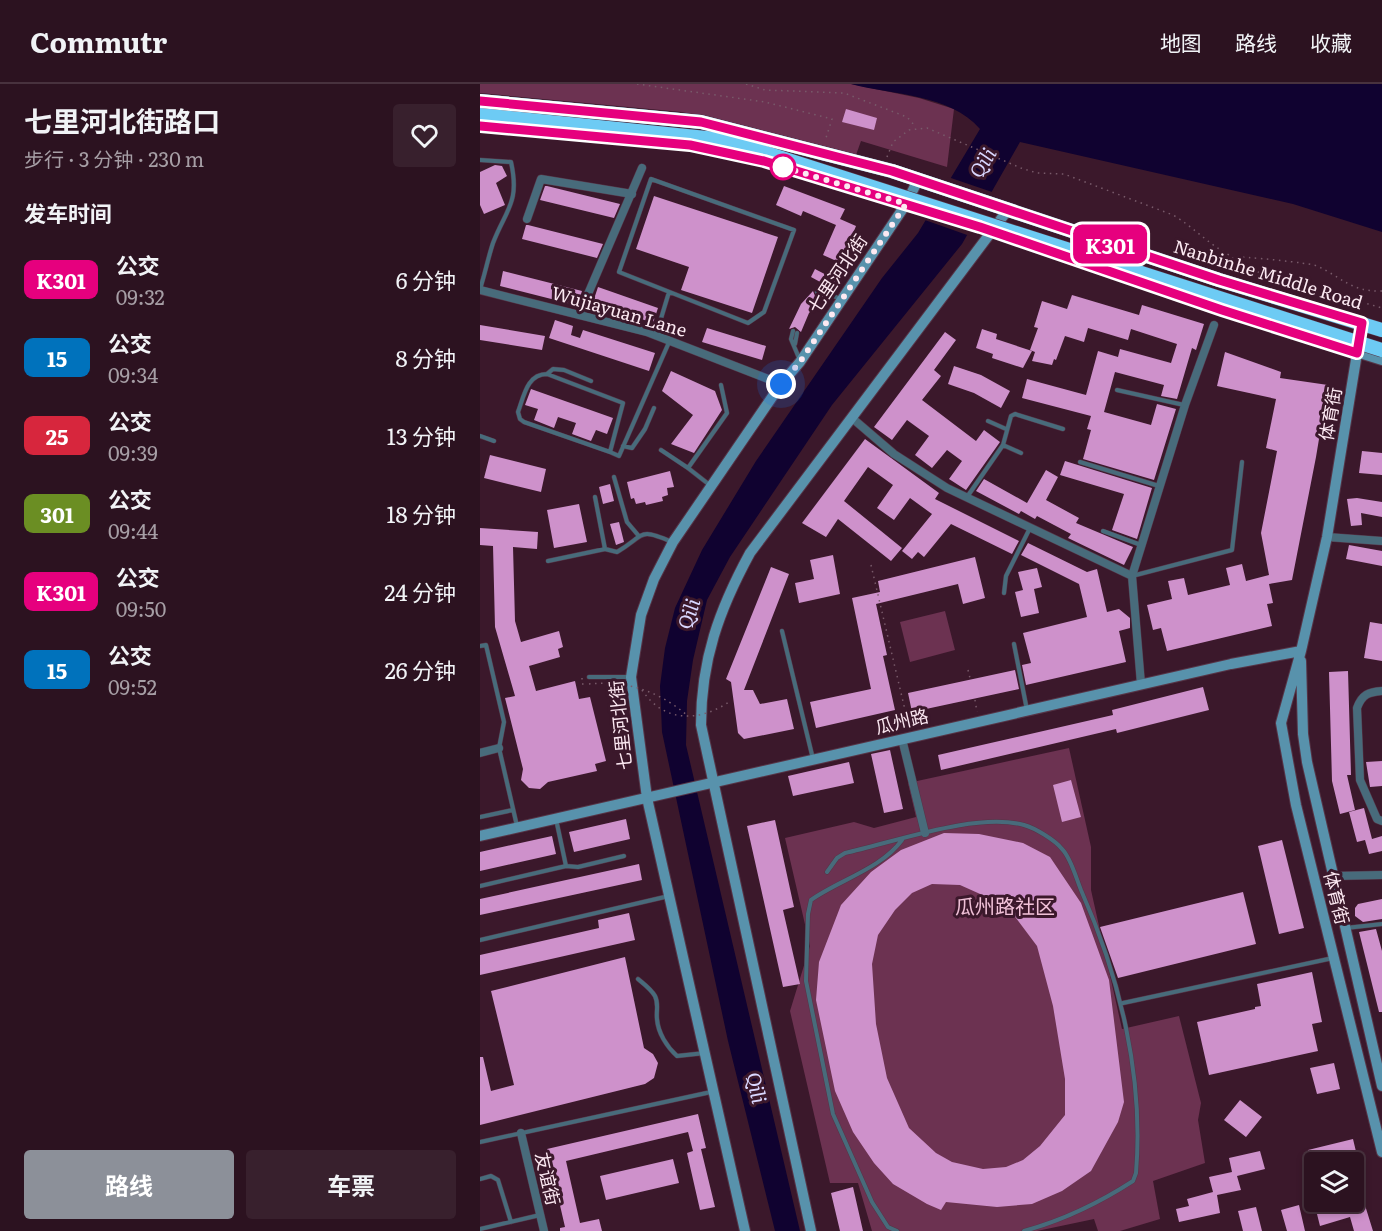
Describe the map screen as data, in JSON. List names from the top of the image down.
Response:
{
  "streets": {
    "highway": ["Nanbinhe Middle Road"],
    "street": [
      "七里河北街",
      "Wujiayuan Lane",
      "体育街",
      "瓜州路",
      "友谊街"
    ]
  },
  "crossings": [
    ["七里河北街", "Nanbinhe Middle Road"],
    ["七里河北街", "Wujiayuan Lane"],
    ["七里河北街", "瓜州路"],
    ["Nanbinhe Middle Road", "体育街"],
    ["体育街", "瓜州路"]
  ],
  "districts": ["瓜州路社区"],
  "water": ["Qili"],
  "lines": ["bus line K301"],
  "page": {
    "header": "Commutr",
    "nav": ["地图", "路线", "收藏"],
    "heading": [
      ["七里河北街路口", "步行 · 3 分钟 · 230 m"],
      "发车时间"
    ],
    "on_map": "K301",
    "list": [
      {
        "mark": "K301",
        "name": "公交",
        "note": "09:32",
        "value": "6 分钟"
      },
      {
        "mark": "15",
        "name": "公交",
        "note": "09:34",
        "value": "8 分钟"
      },
      {
        "mark": "25",
        "name": "公交",
        "note": "09:39",
        "value": "13 分钟"
      },
      {
        "mark": "301",
        "name": "公交",
        "note": "09:44",
        "value": "18 分钟"
      },
      {
        "mark": "K301",
        "name": "公交",
        "note": "09:50",
        "value": "24 分钟"
      },
      {
        "mark": "15",
        "name": "公交",
        "note": "09:52",
        "value": "26 分钟"
      }
    ],
    "buttons": ["路线", "车票"]
  }
}
